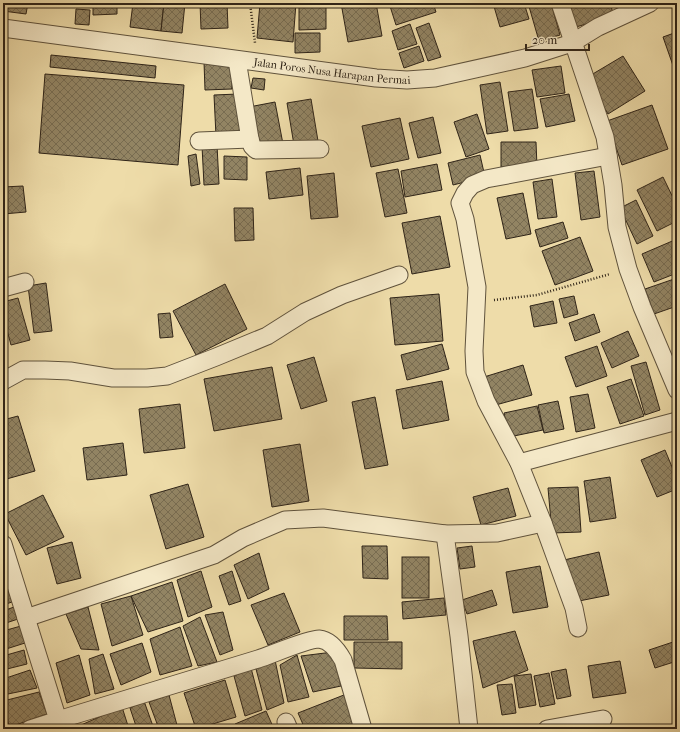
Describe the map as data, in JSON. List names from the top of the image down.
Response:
{
  "streets": {
    "street": ["Jalan Poros Nusa Harapan Permai"]
  },
  "scale_bar": "20 m"
}
